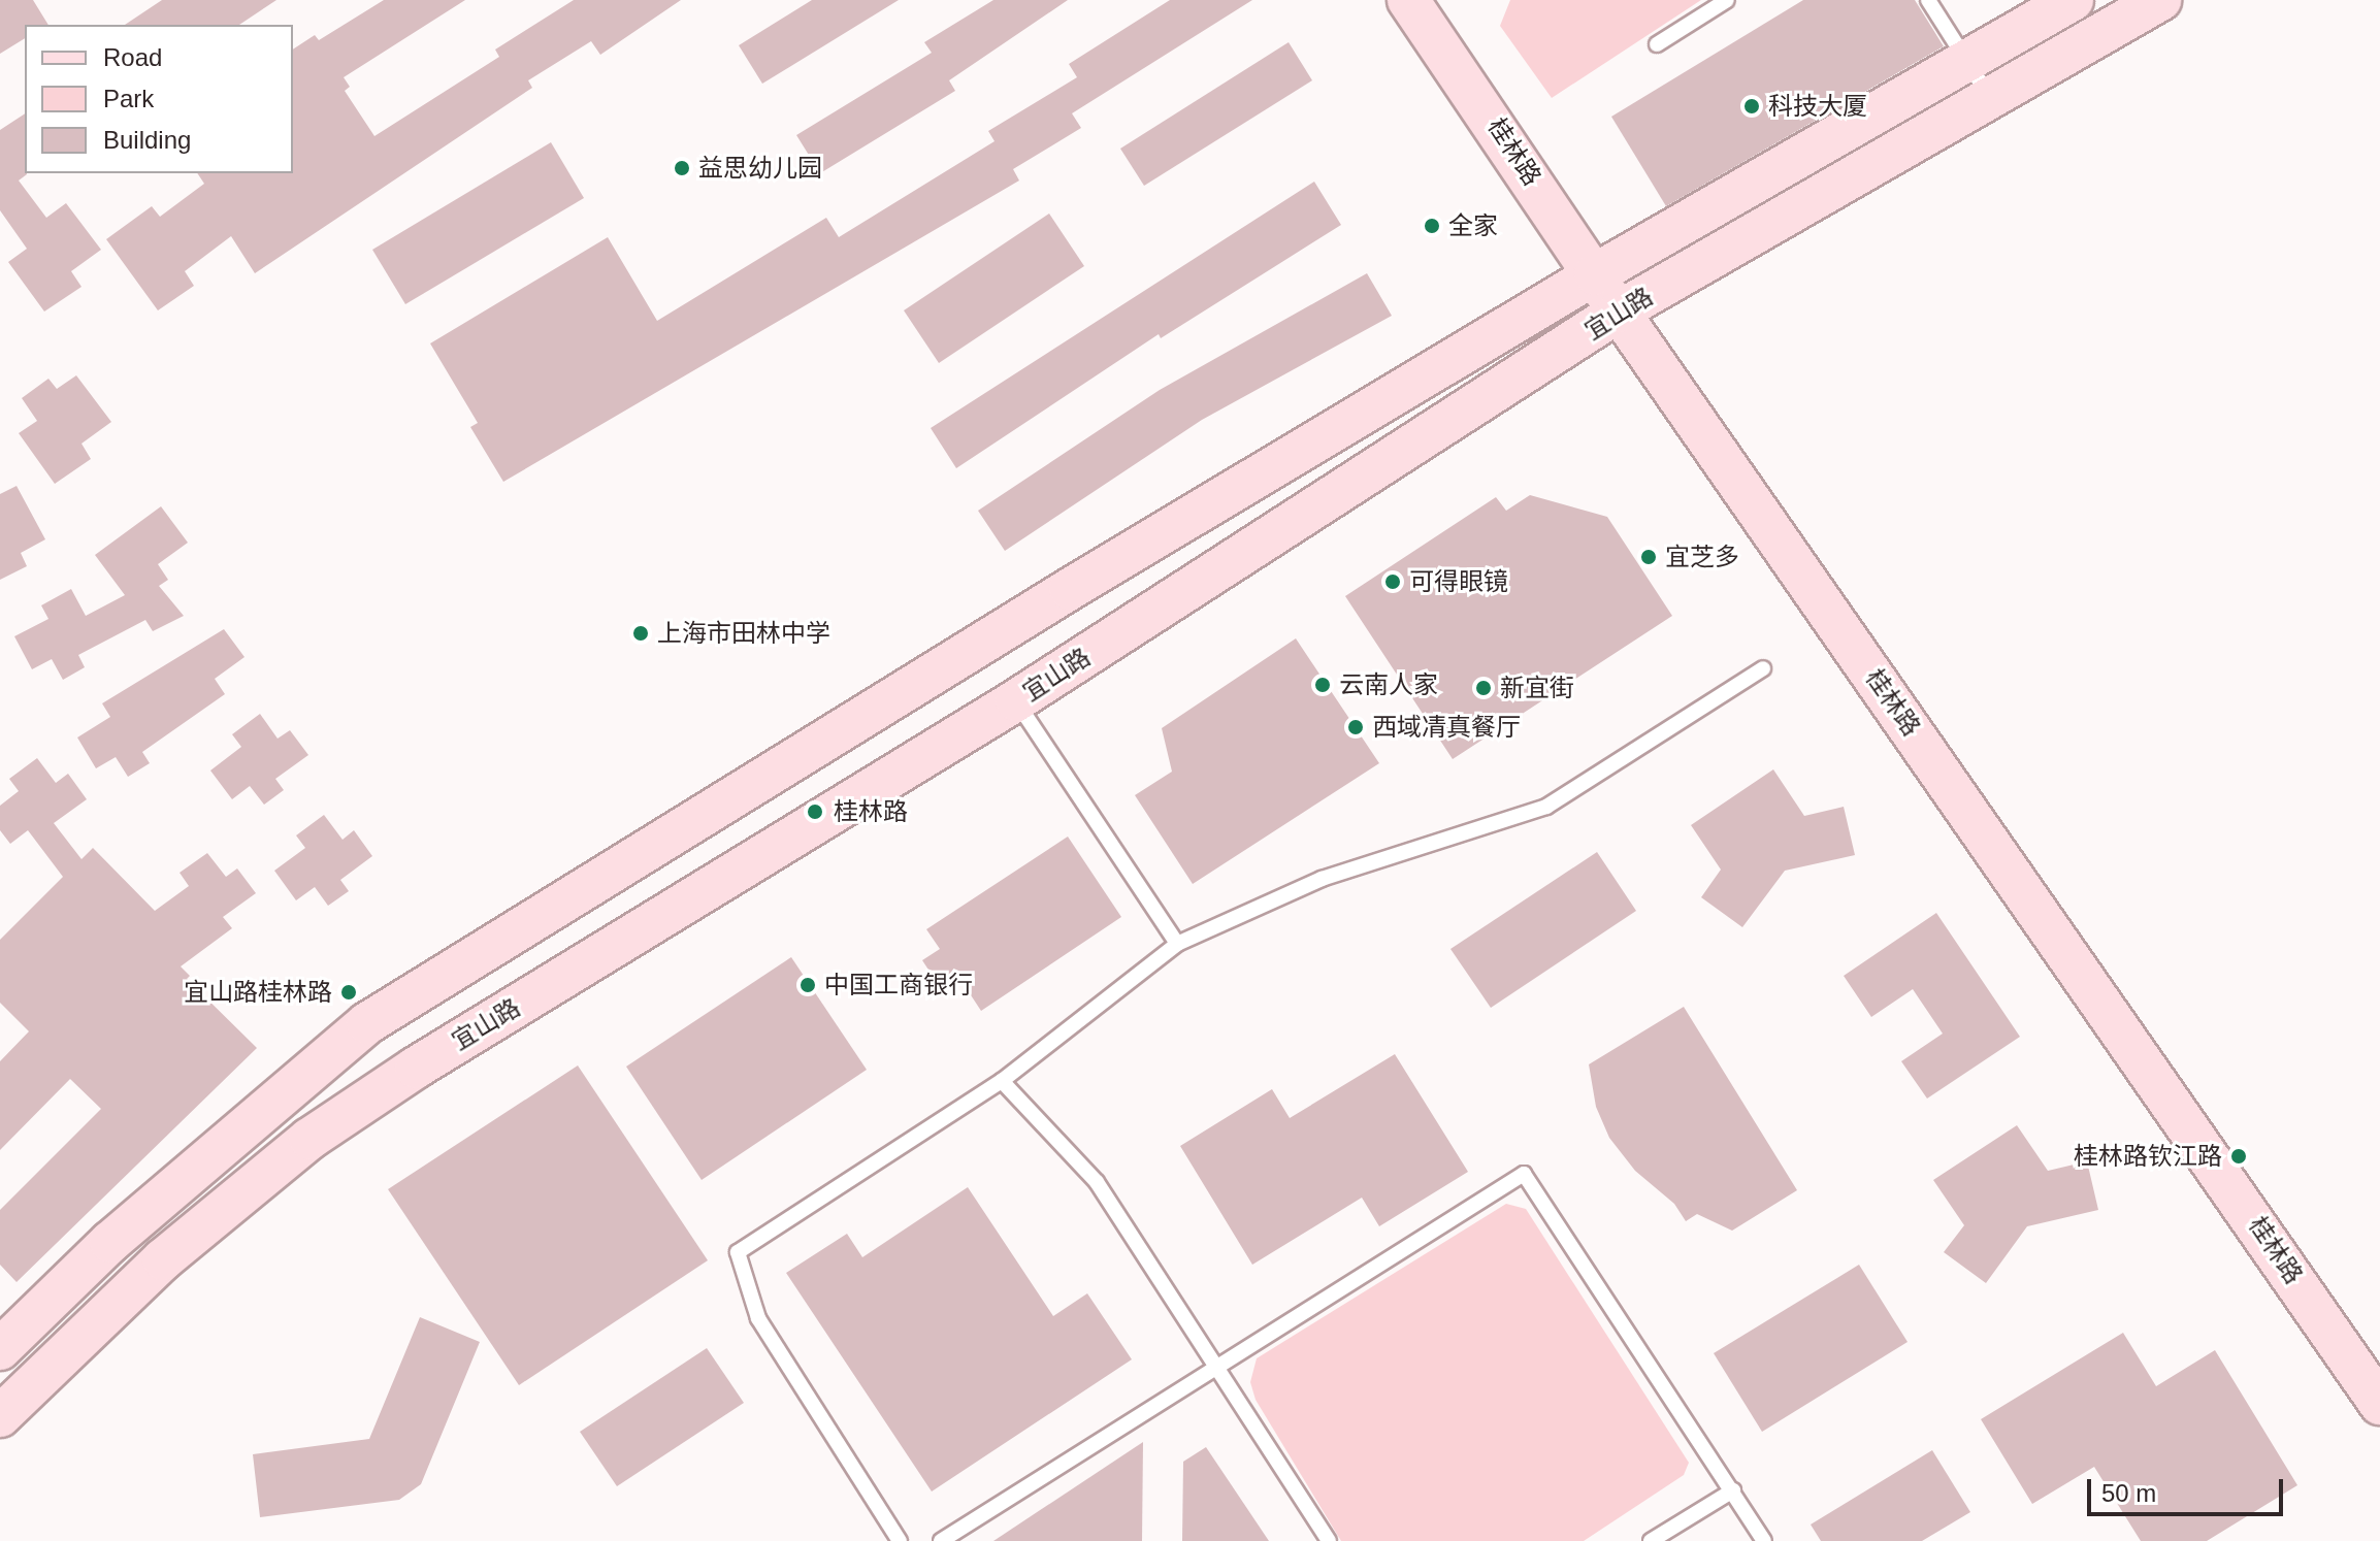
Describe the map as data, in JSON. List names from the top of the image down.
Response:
{
  "streets": {
    "main road": ["桂林路", "宜山路"]
  },
  "crossings": [
    ["桂林路", "宜山路"]
  ],
  "places": [
    "科技大厦",
    "益思幼儿园",
    "全家",
    "宜芝多",
    "可得眼镜",
    "上海市田林中学",
    "云南人家",
    "新宜街",
    "西域凊真餐厅",
    "桂林路",
    "中国工商银行",
    "宜山路桂林路",
    "桂林路钦江路"
  ],
  "legend": ["Road", "Park", "Building"],
  "scale_bar": "50 m"
}
